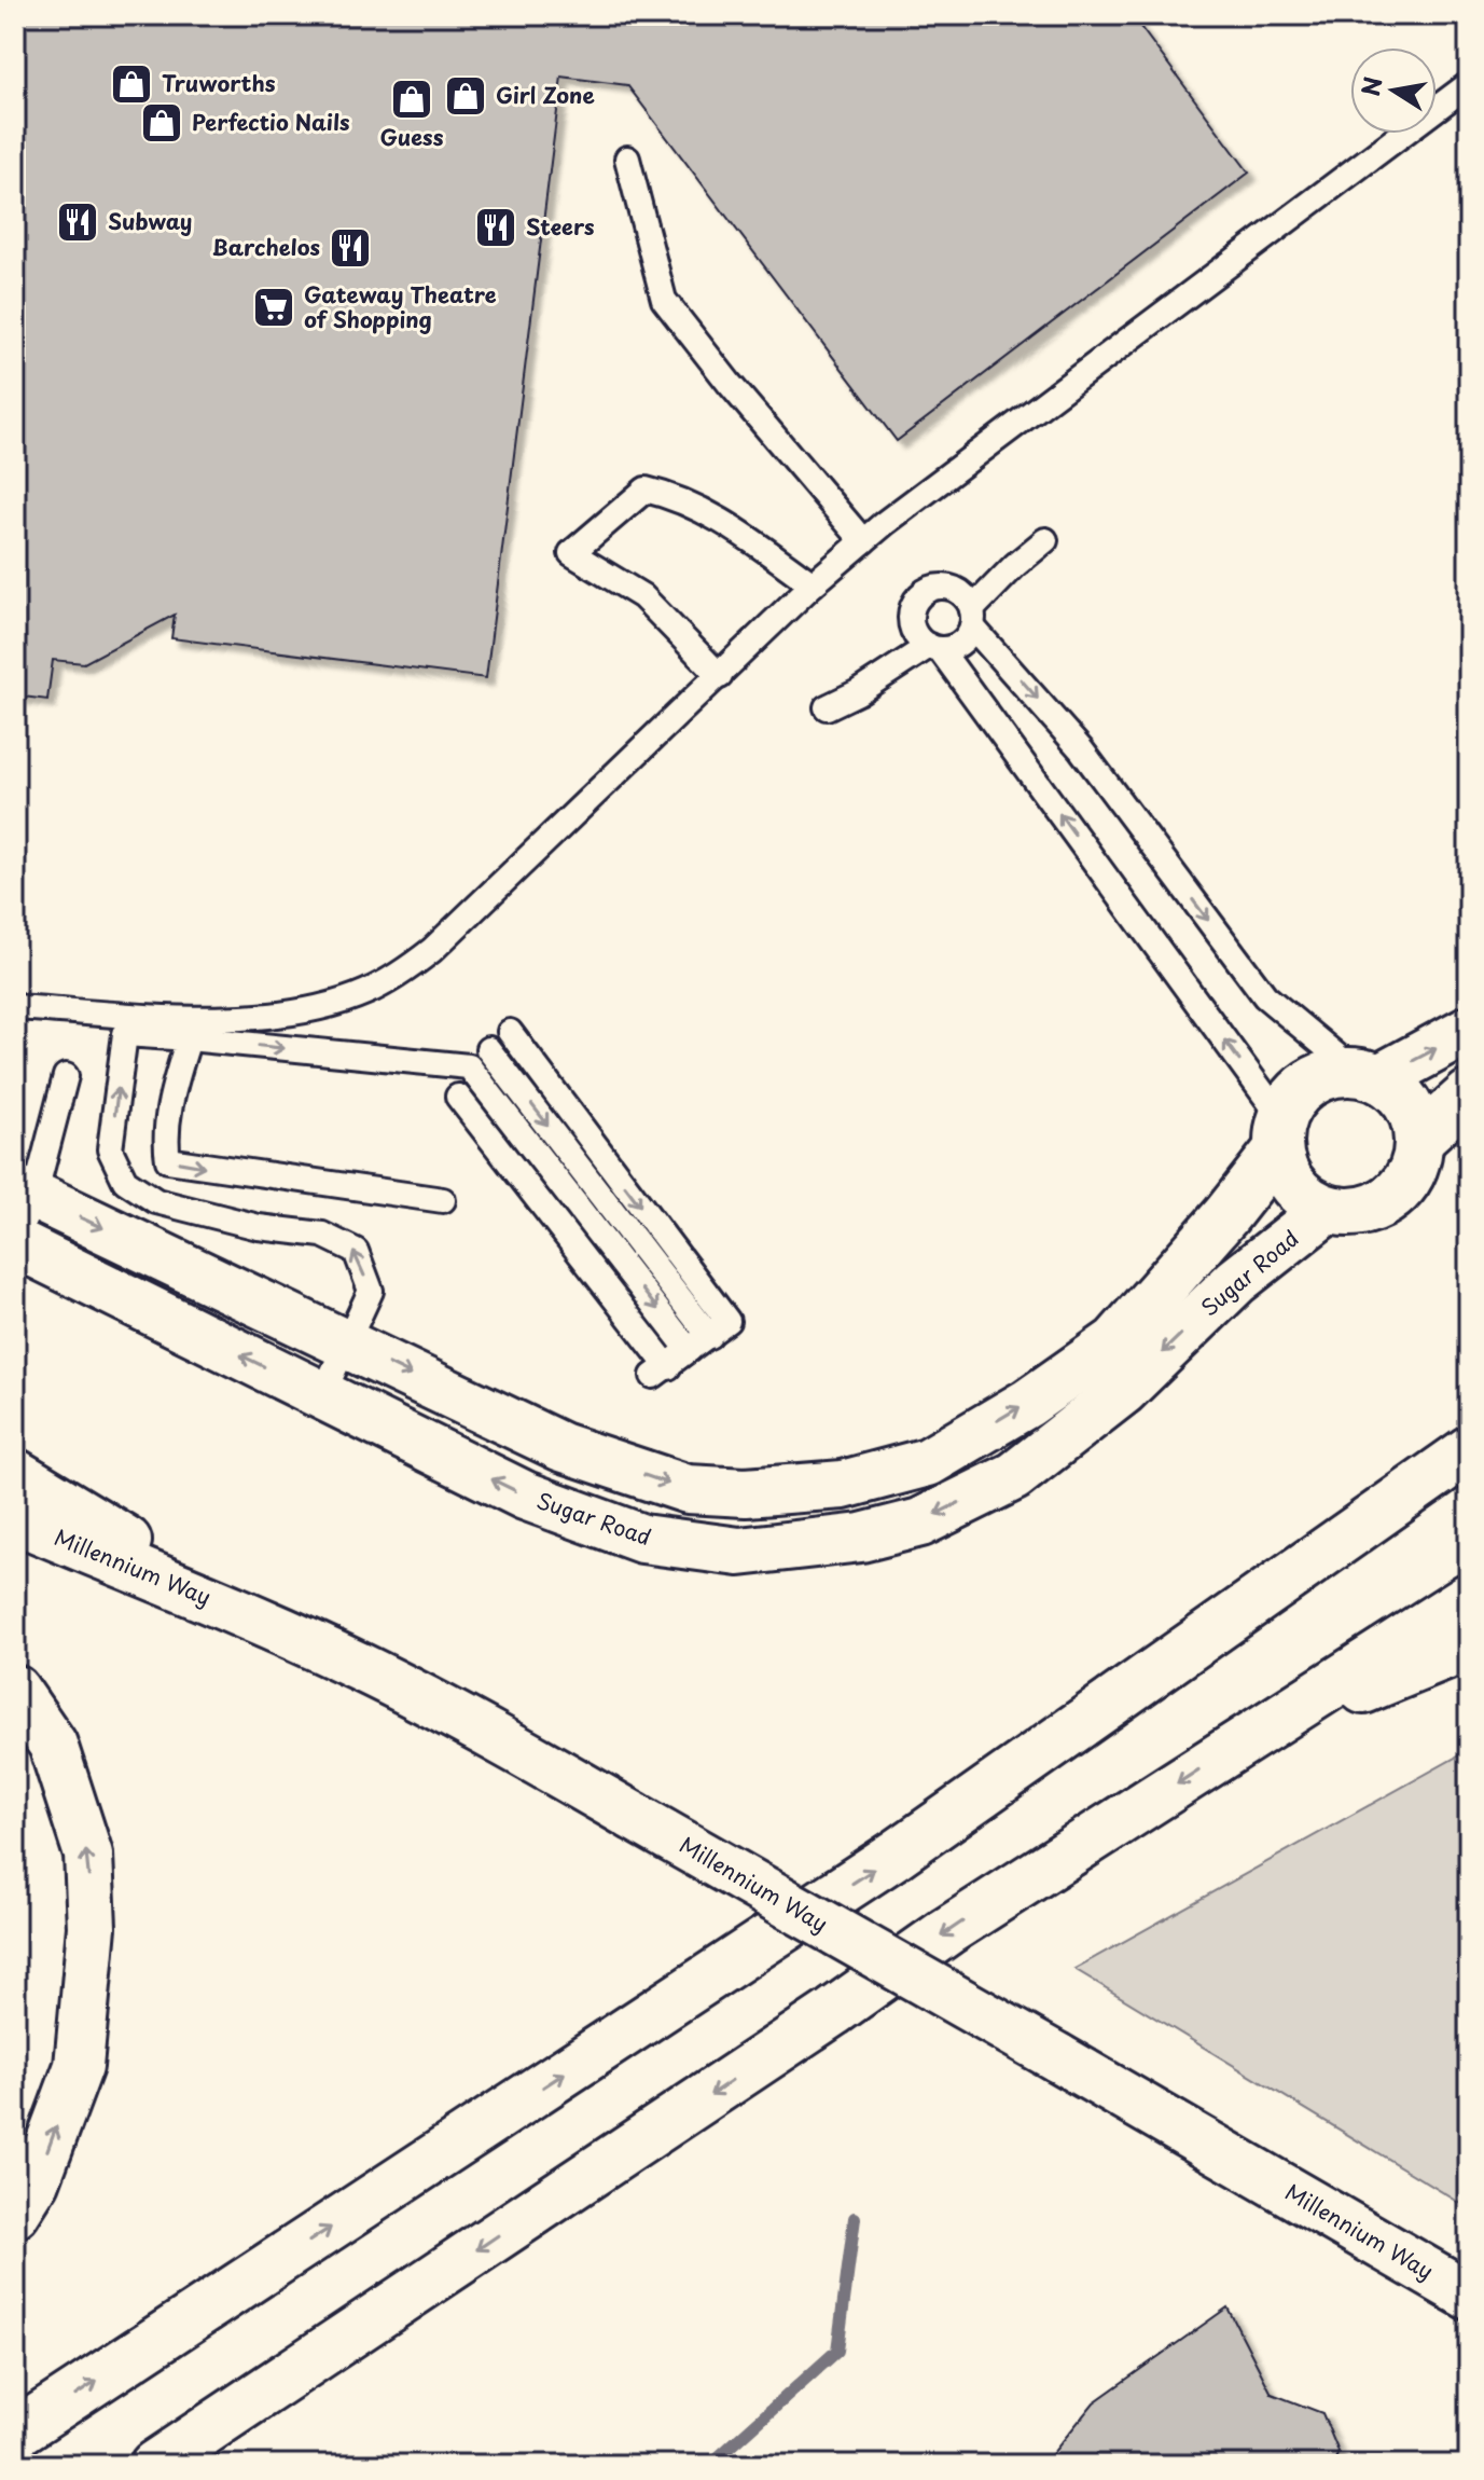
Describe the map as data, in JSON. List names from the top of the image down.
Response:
{
  "streets": {
    "main road": ["Sugar Road", "Millennium Way"]
  },
  "one_way": ["Sugar Road"],
  "places": {
    "shop": [
      "Truworths",
      "Girl Zone",
      "Guess",
      "Perfectio Nails"
    ],
    "restaurant": ["Subway", "Steers", "Barchelos"],
    "supermarket": ["Gateway Theatre of Shopping"]
  },
  "north": "left"
}
